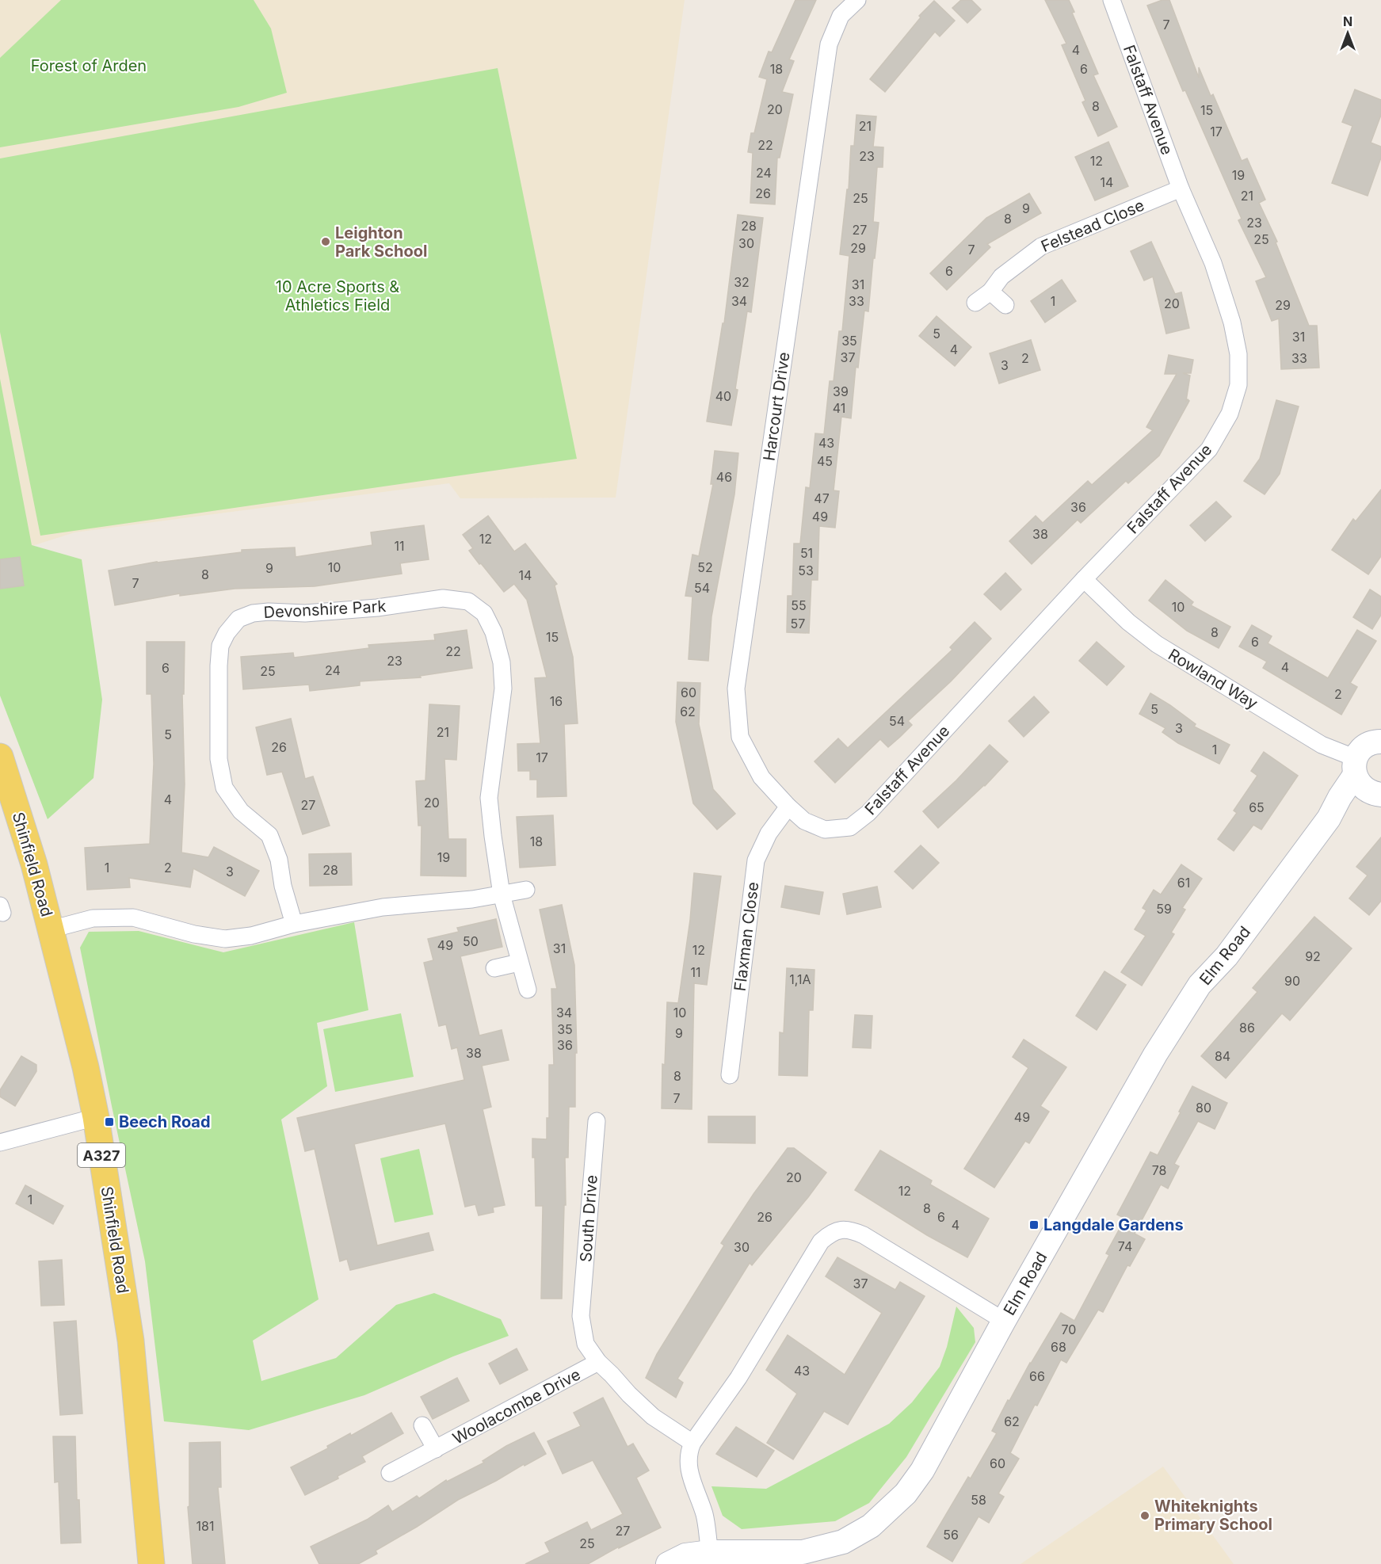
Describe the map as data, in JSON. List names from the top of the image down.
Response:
{
  "streets": {
    "main road": ["Shinfield Road", "Elm Road", "A327"],
    "street": [
      "Falstaff Avenue",
      "Felstead Close",
      "Harcourt Drive",
      "Devonshire Park",
      "Rowland Way",
      "Flaxman Close",
      "South Drive",
      "Woolacombe Drive"
    ]
  },
  "crossings": [
    ["Falstaff Avenue", "Felstead Close"],
    ["Falstaff Avenue", "Harcourt Drive"],
    ["Falstaff Avenue", "Rowland Way"],
    ["Falstaff Avenue", "Flaxman Close"],
    ["Harcourt Drive", "Flaxman Close"],
    ["Rowland Way", "Elm Road"],
    ["South Drive", "Woolacombe Drive"]
  ],
  "parks": ["Forest of Arden", "10 Acre Sports & Athletics Field"],
  "places": {
    "other": ["Leighton Park School", "Whiteknights Primary School"],
    "transit": ["Beech Road", "Langdale Gardens"]
  },
  "house_numbers": [
    "7",
    "4",
    "18",
    "6",
    "8",
    "20",
    "15",
    "21",
    "17",
    "22",
    "23",
    "12",
    "24",
    "19",
    "14",
    "26",
    "21",
    "25",
    "9",
    "8",
    "23",
    "28",
    "27",
    "25",
    "30",
    "29",
    "7",
    "6",
    "32",
    "31",
    "34",
    "33",
    "1",
    "20",
    "29",
    "5",
    "31",
    "35",
    "4",
    "37",
    "2",
    "33",
    "3",
    "39",
    "40",
    "41",
    "43",
    "45",
    "46",
    "47",
    "36",
    "49",
    "38",
    "12",
    "11",
    "51",
    "10",
    "52",
    "9",
    "53",
    "8",
    "14",
    "7",
    "54",
    "55",
    "10",
    "57",
    "8",
    "15",
    "6",
    "22",
    "23",
    "4",
    "6",
    "24",
    "25",
    "60",
    "2",
    "16",
    "5",
    "62",
    "54",
    "3",
    "21",
    "5",
    "26",
    "1",
    "17",
    "4",
    "20",
    "27",
    "65",
    "18",
    "19",
    "1",
    "2",
    "28",
    "3",
    "61",
    "59",
    "50",
    "49",
    "31",
    "12",
    "92",
    "11",
    "1,1A",
    "90",
    "34",
    "10",
    "86",
    "35",
    "9",
    "36",
    "38",
    "84",
    "8",
    "7",
    "80",
    "49",
    "78",
    "20",
    "12",
    "1",
    "8",
    "26",
    "6",
    "4",
    "74",
    "30",
    "37",
    "70",
    "68",
    "43",
    "66",
    "62",
    "60",
    "58",
    "181",
    "27",
    "56",
    "25"
  ],
  "north": "top"
}
